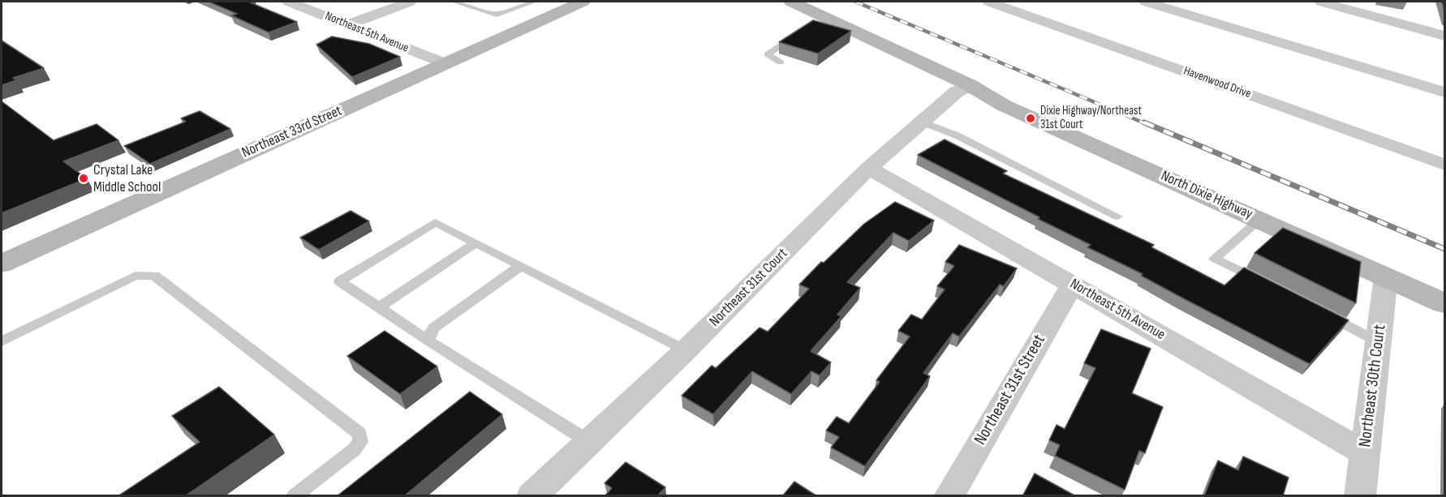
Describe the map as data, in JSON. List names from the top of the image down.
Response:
{
  "streets": {
    "main road": ["Northeast 33rd Street", "North Dixie Highway"],
    "street": [
      "Northeast 5th Avenue",
      "Havenwood Drive",
      "Northeast 31st Court",
      "Northeast 30th Court",
      "Northeast 31st Street"
    ]
  },
  "crossings": [
    ["Northeast 5th Avenue", "Northeast 33rd Street"],
    ["Northeast 5th Avenue", "Northeast 31st Court"],
    ["Northeast 5th Avenue", "Northeast 30th Court"],
    ["Northeast 5th Avenue", "Northeast 31st Street"],
    ["North Dixie Highway", "Northeast 31st Court"],
    ["North Dixie Highway", "Northeast 30th Court"]
  ],
  "places": ["Dixie Highway/Northeast 31st Court", "Crystal Lake Middle School"]
}
